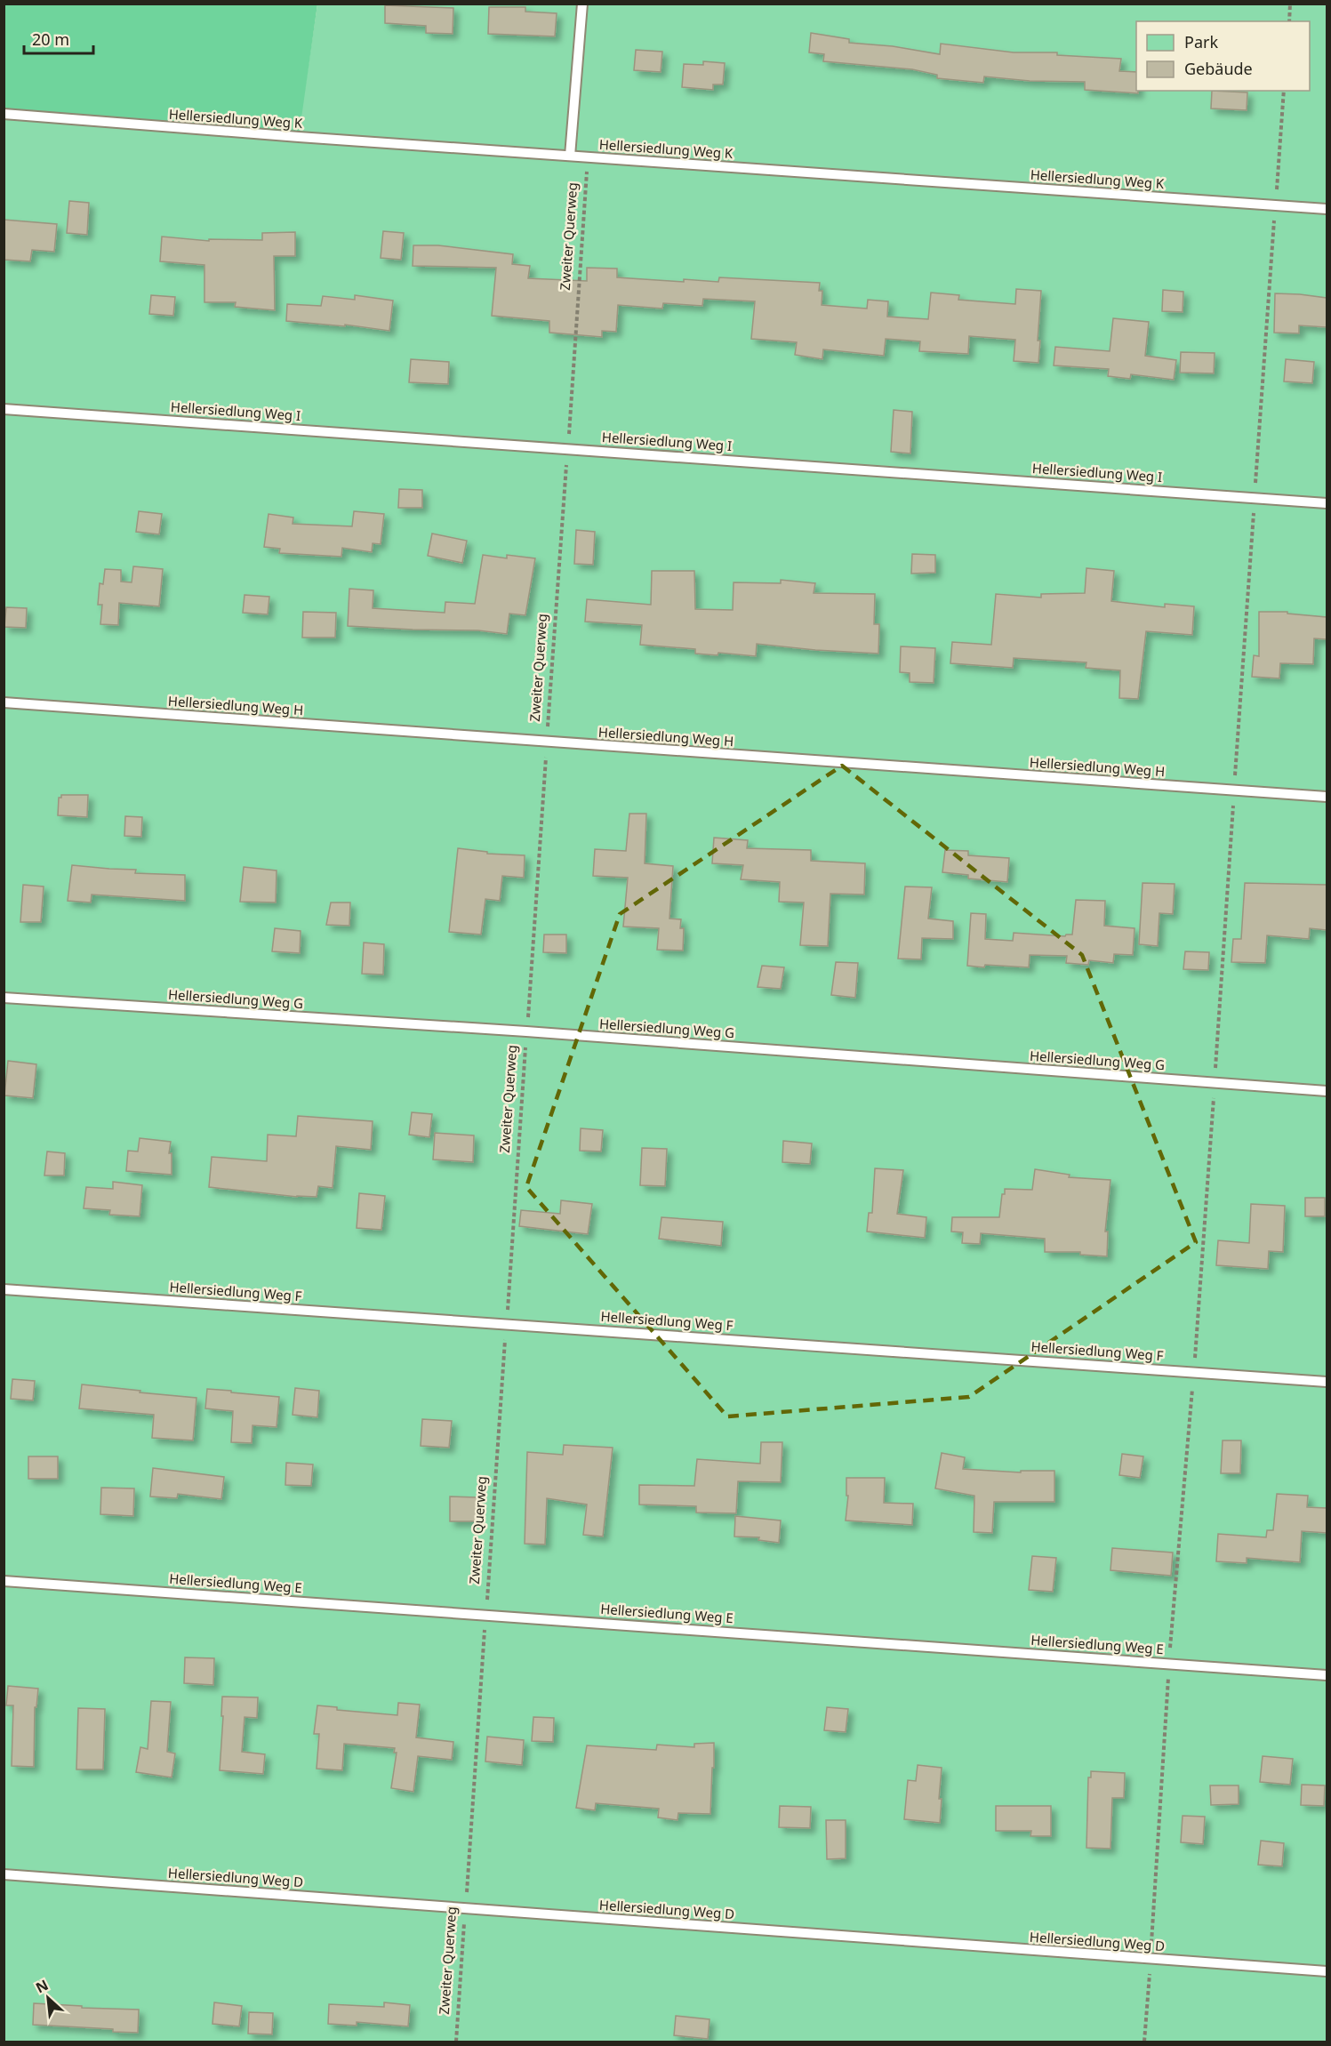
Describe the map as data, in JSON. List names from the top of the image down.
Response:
{
  "streets": {
    "lane": [
      "Hellersiedlung Weg K",
      "Hellersiedlung Weg I",
      "Hellersiedlung Weg H",
      "Hellersiedlung Weg G",
      "Hellersiedlung Weg F",
      "Hellersiedlung Weg E",
      "Hellersiedlung Weg D"
    ],
    "path": ["Zweiter Querweg"]
  },
  "crossings": [
    ["Hellersiedlung Weg K", "Zweiter Querweg"],
    ["Zweiter Querweg", "Hellersiedlung Weg I"],
    ["Zweiter Querweg", "Hellersiedlung Weg H"],
    ["Zweiter Querweg", "Hellersiedlung Weg G"],
    ["Zweiter Querweg", "Hellersiedlung Weg F"],
    ["Zweiter Querweg", "Hellersiedlung Weg E"],
    ["Zweiter Querweg", "Hellersiedlung Weg D"]
  ],
  "legend": ["Park", "Gebäude"],
  "scale_bar": "20 m",
  "north": "top left"
}
